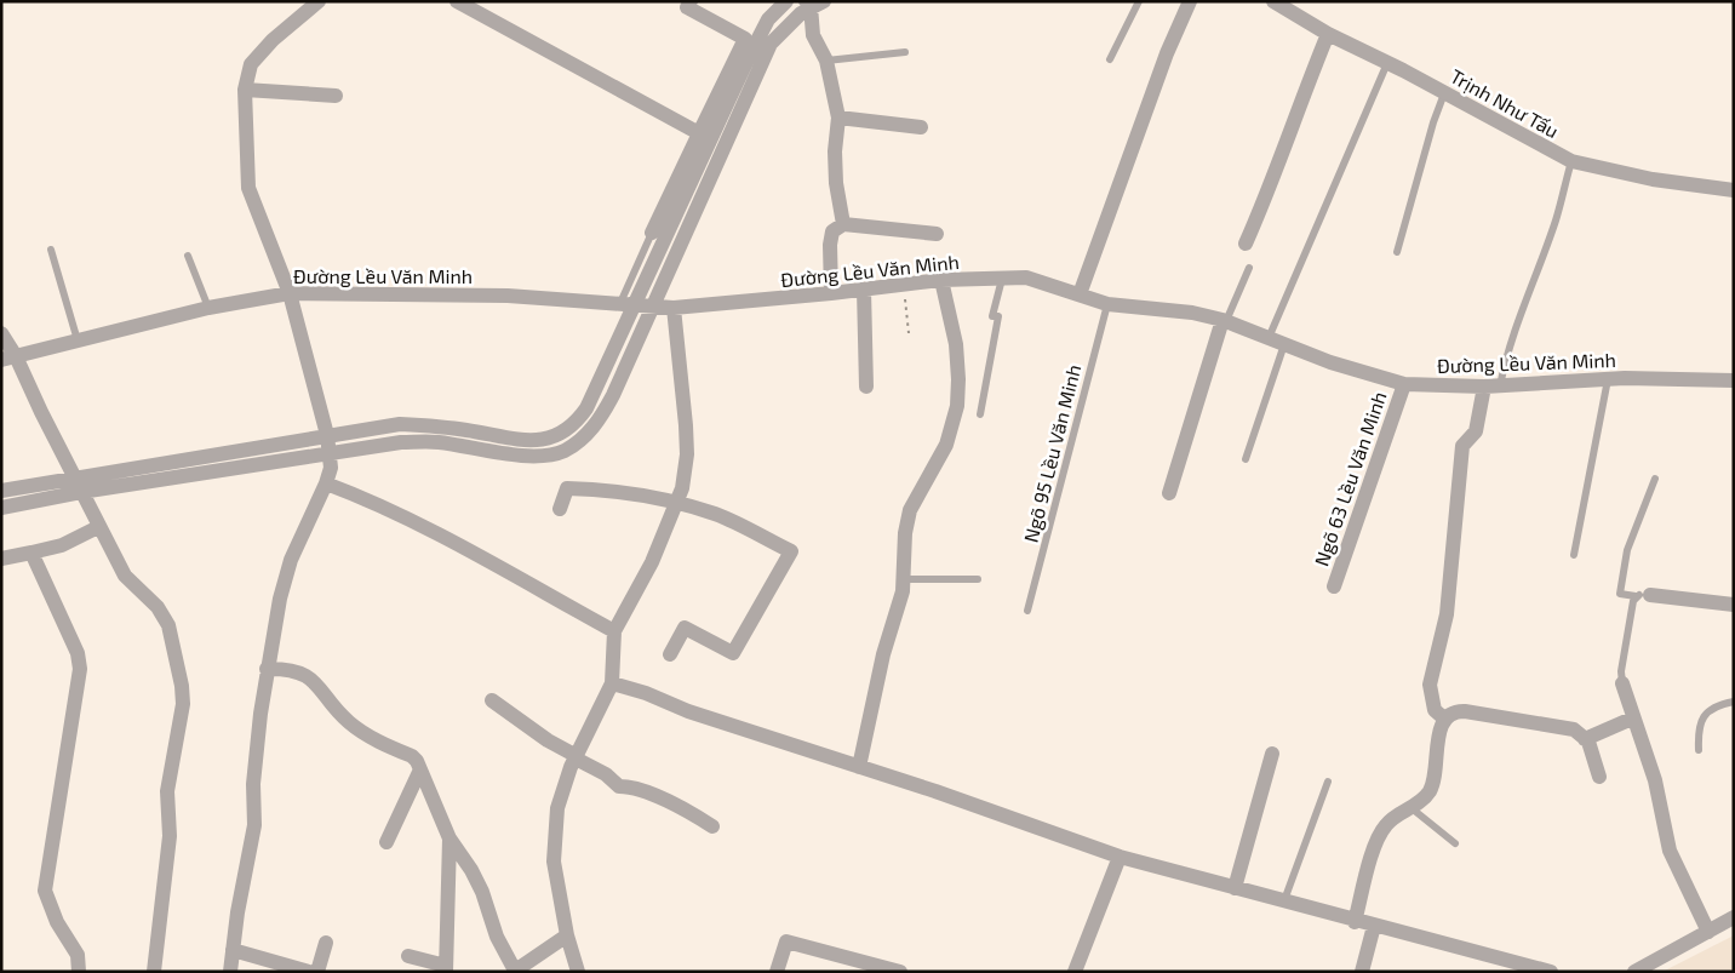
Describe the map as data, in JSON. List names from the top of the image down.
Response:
{
  "streets": {
    "street": ["Trịnh Như Tấu", "Đường Lều Văn Minh", "Ngõ 63 Lều Văn Minh"],
    "lane": ["Ngõ 95 Lều Văn Minh"]
  },
  "crossings": [
    ["Đường Lều Văn Minh", "Ngõ 95 Lều Văn Minh"],
    ["Đường Lều Văn Minh", "Ngõ 63 Lều Văn Minh"]
  ]
}
